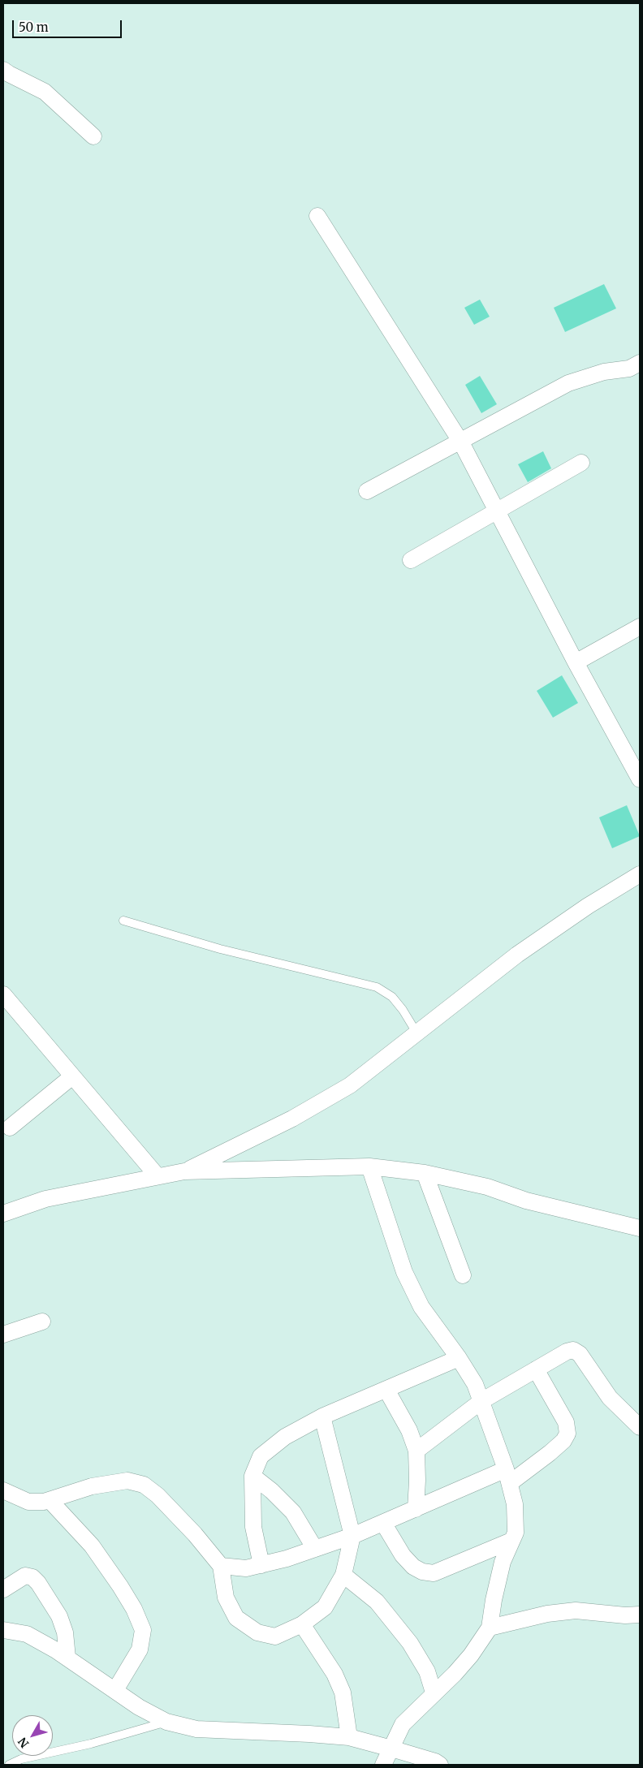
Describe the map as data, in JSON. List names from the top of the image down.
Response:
{
  "scale_bar": "50 m",
  "north": "bottom left"
}
